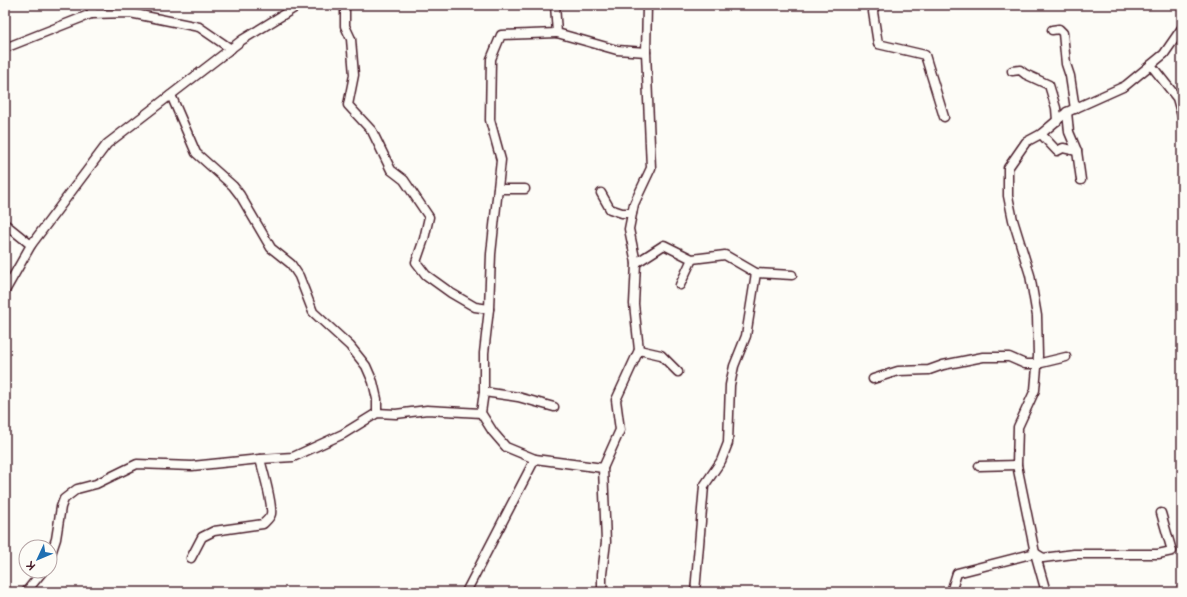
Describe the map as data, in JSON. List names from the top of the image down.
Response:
{
  "north": "bottom left"
}
